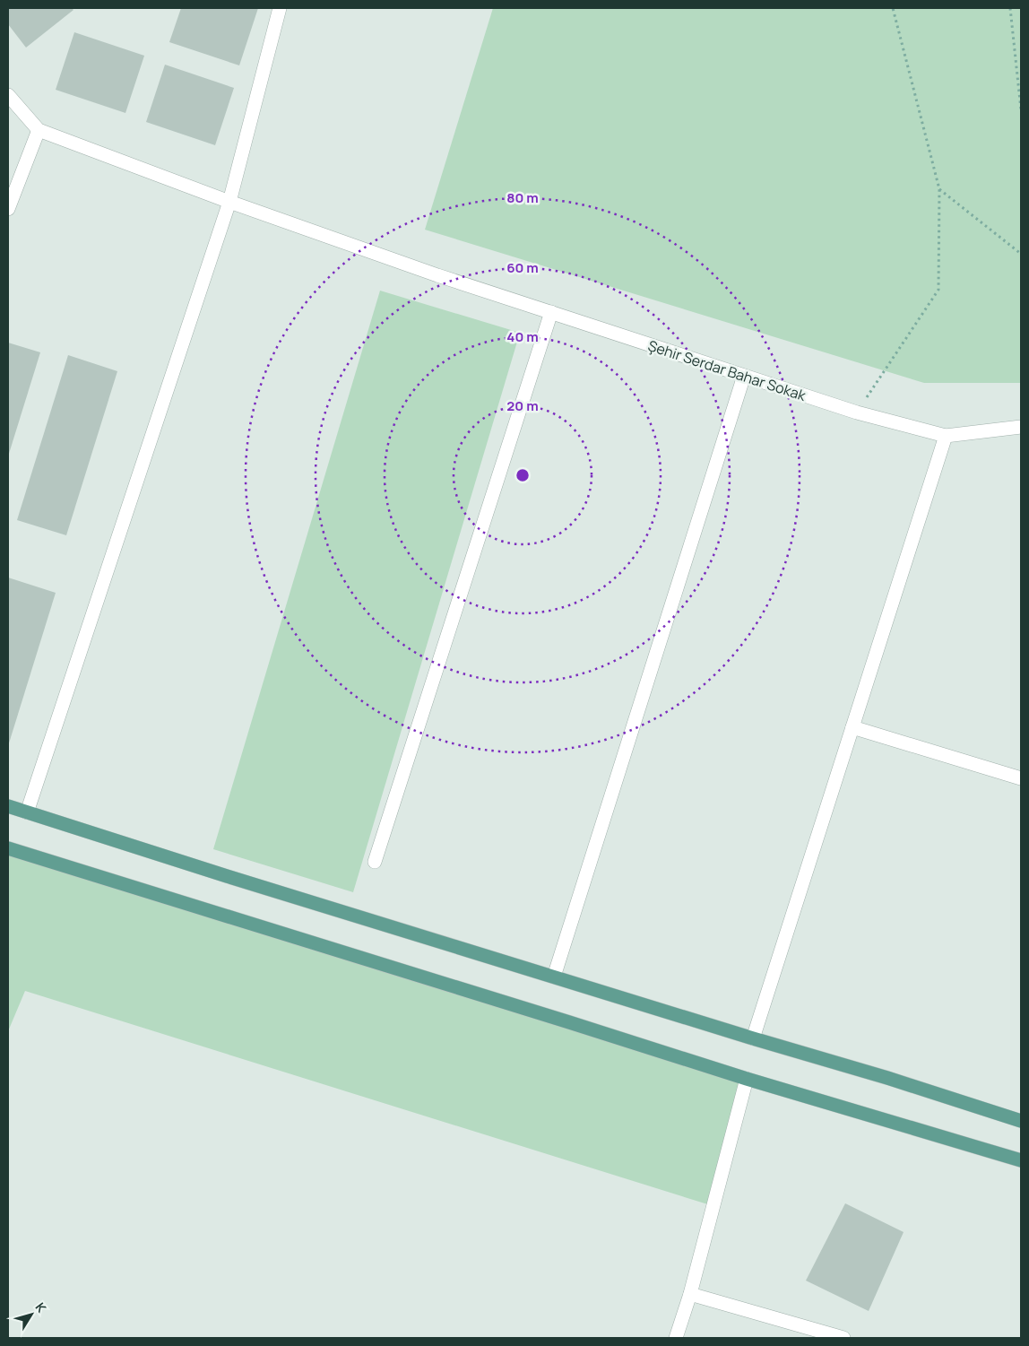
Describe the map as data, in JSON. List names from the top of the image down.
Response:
{
  "streets": {
    "street": ["Şehir Serdar Bahar Sokak"]
  },
  "north": "top right",
  "rings": [
    "80 m",
    "60 m",
    "40 m",
    "20 m"
  ]
}
